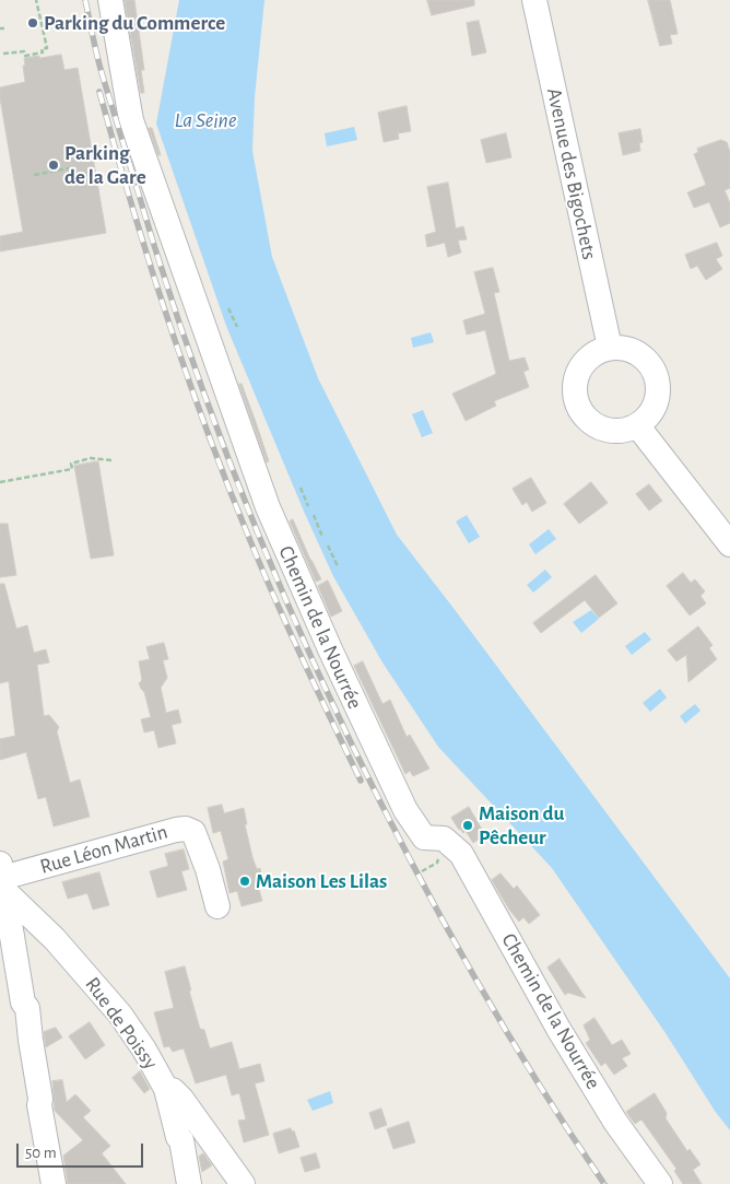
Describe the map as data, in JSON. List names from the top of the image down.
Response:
{
  "streets": {
    "street": [
      "Avenue des Bigochets",
      "Chemin de la Nourrée",
      "Rue Léon Martin",
      "Rue de Poissy"
    ]
  },
  "crossings": [
    ["Rue Léon Martin", "Rue de Poissy"]
  ],
  "water": ["La Seine"],
  "places": [
    "Parking du Commerce",
    "Parking de la Gare",
    "Maison du Pêcheur",
    "Maison Les Lilas"
  ],
  "scale_bar": "50 m"
}
